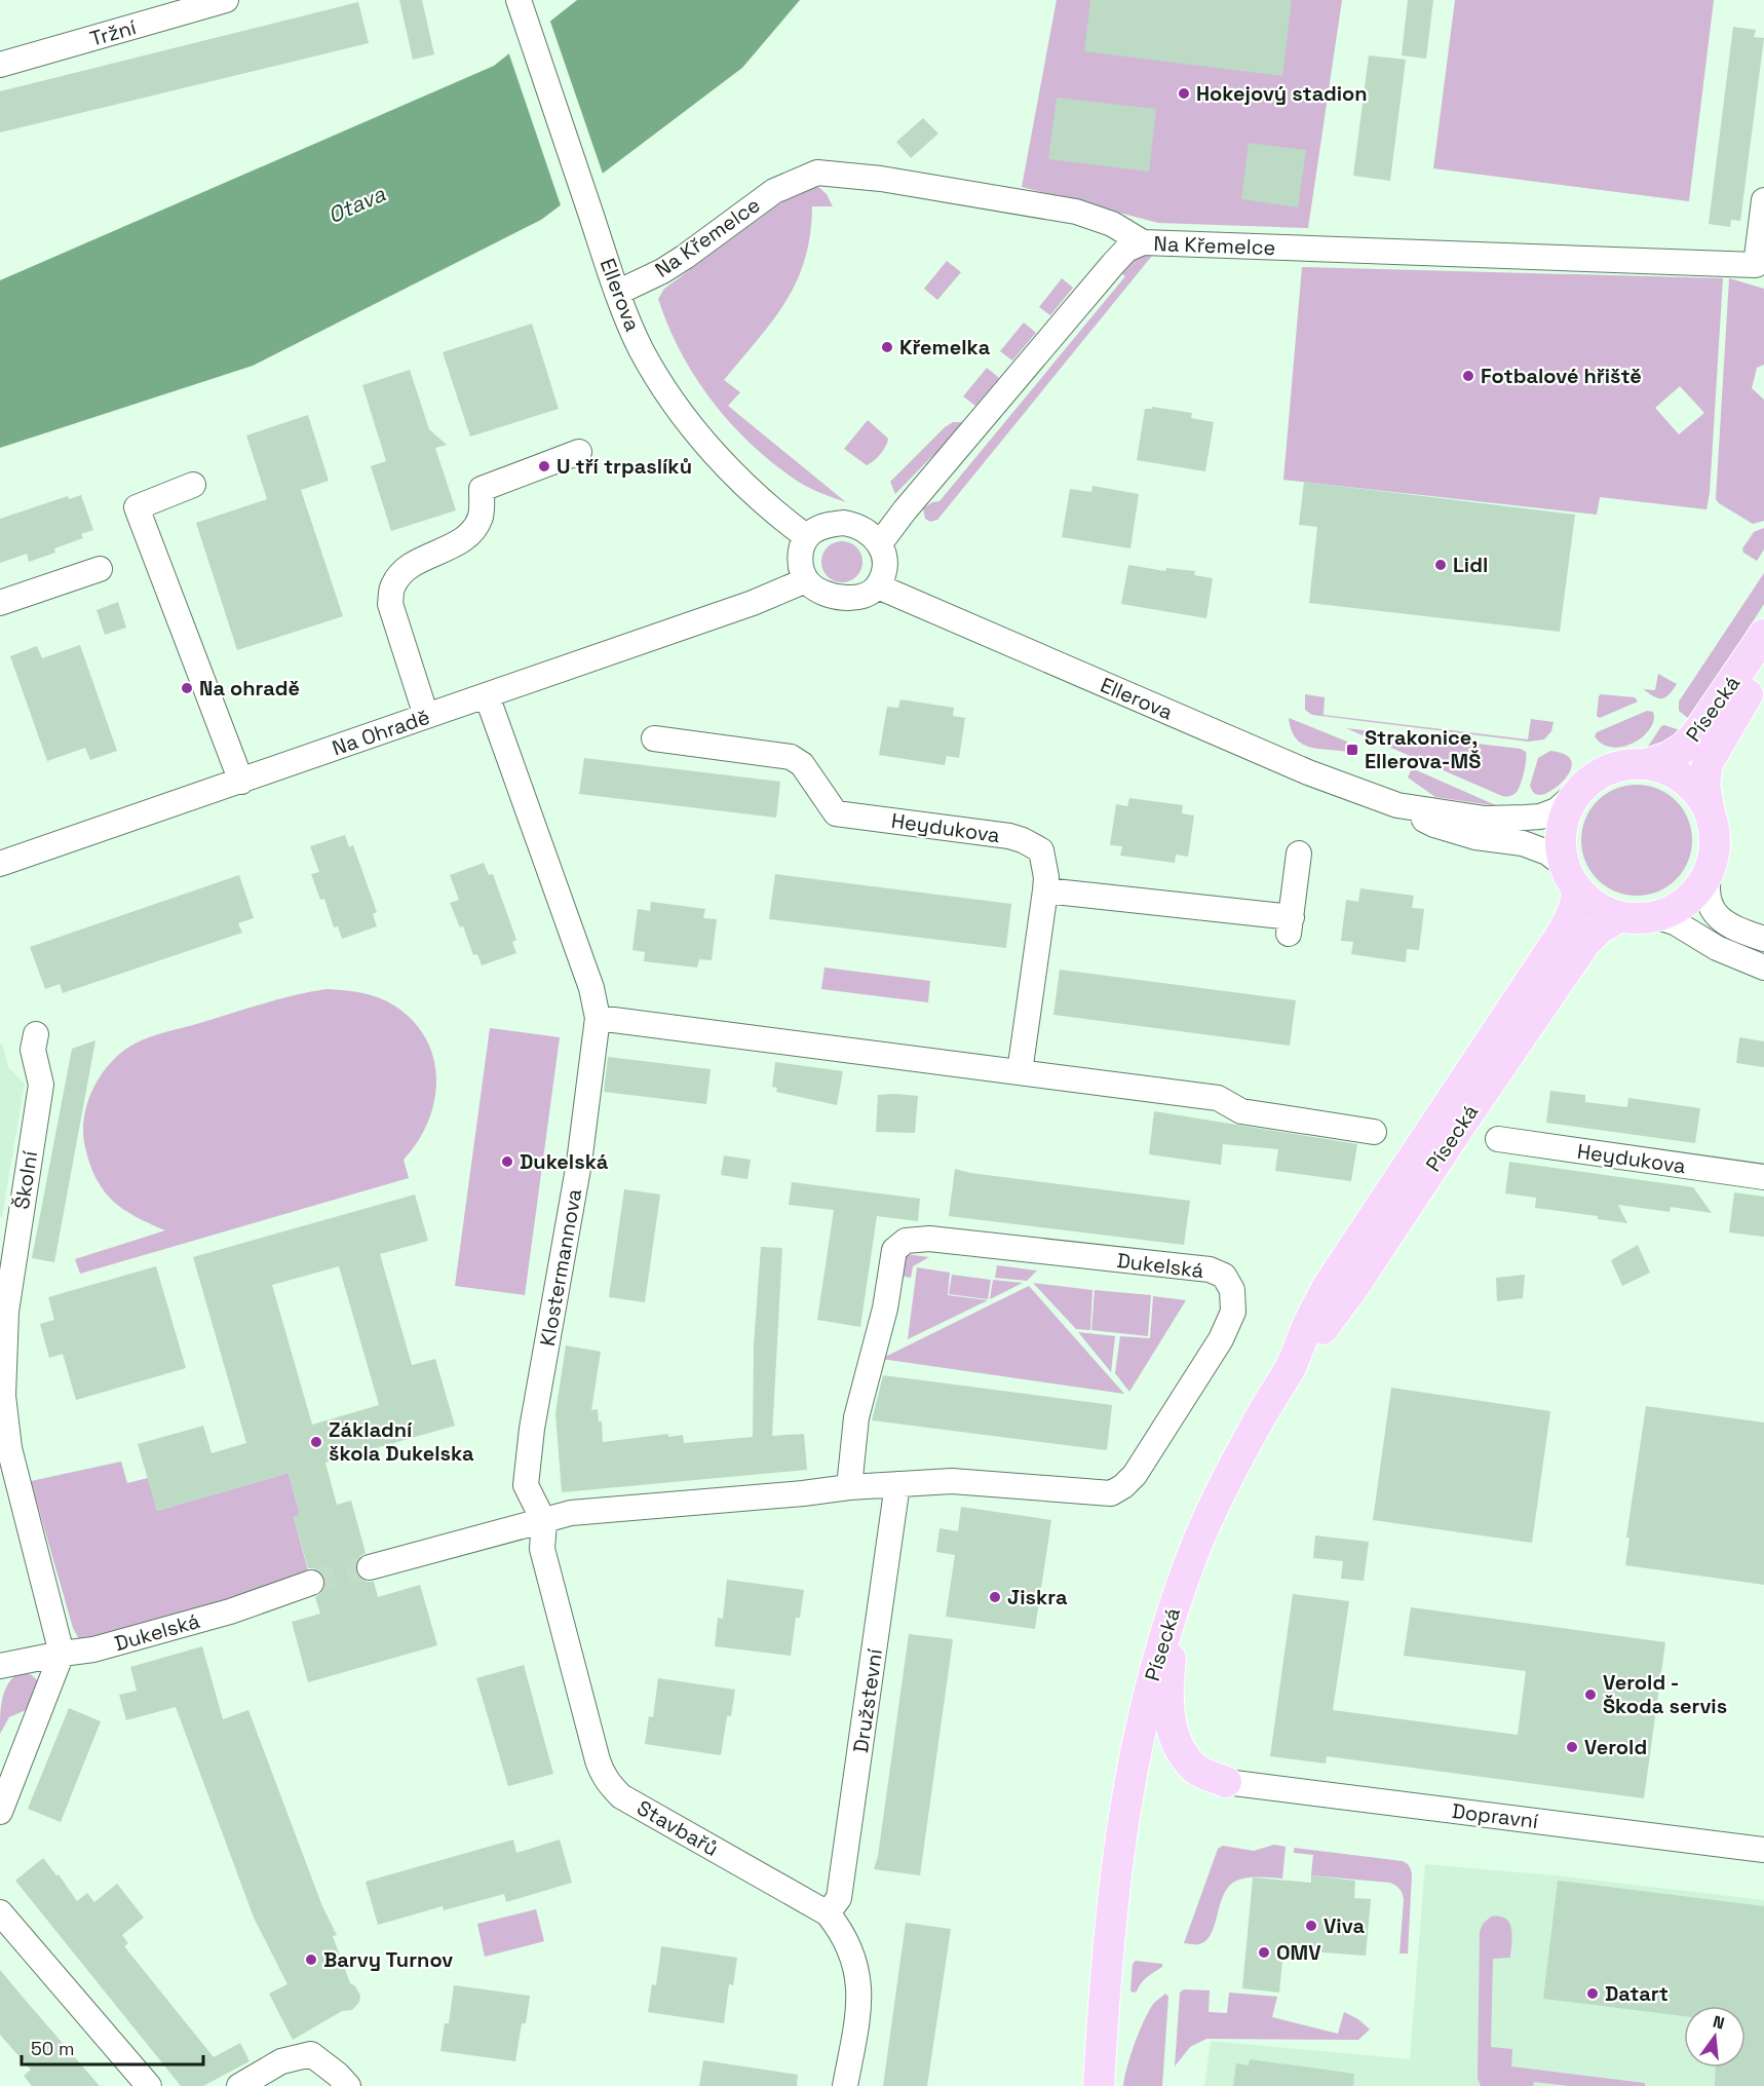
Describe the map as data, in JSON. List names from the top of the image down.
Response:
{
  "streets": {
    "main road": ["Písecká"],
    "street": [
      "Tržní",
      "Na Křemelce",
      "Ellerova",
      "Na Ohradě",
      "Heydukova",
      "Školní",
      "Dukelská",
      "Klostermannova",
      "Družstevní",
      "Dopravní",
      "Stavbařů"
    ]
  },
  "crossings": [
    ["Na Křemelce", "Ellerova"],
    ["Ellerova", "Písecká"],
    ["Ellerova", "Na Ohradě"],
    ["Na Ohradě", "Klostermannova"],
    ["Školní", "Dukelská"],
    ["Dukelská", "Klostermannova"],
    ["Dukelská", "Družstevní"],
    ["Dukelská", "Stavbařů"],
    ["Klostermannova", "Stavbařů"],
    ["Družstevní", "Stavbařů"]
  ],
  "water": ["Otava"],
  "places": {
    "other": [
      "Hokejový stadion",
      "Křemelka",
      "Fotbalové hřiště",
      "U tří trpaslíků",
      "Lidl",
      "Na ohradě",
      "Dukelská",
      "Základní škola Dukelska",
      "Jiskra",
      "Verold - Škoda servis",
      "Verold",
      "Viva",
      "OMV",
      "Barvy Turnov",
      "Datart"
    ],
    "transit": ["Strakonice, Ellerova-MŠ"]
  },
  "scale_bar": "50 m",
  "north": "top"
}
